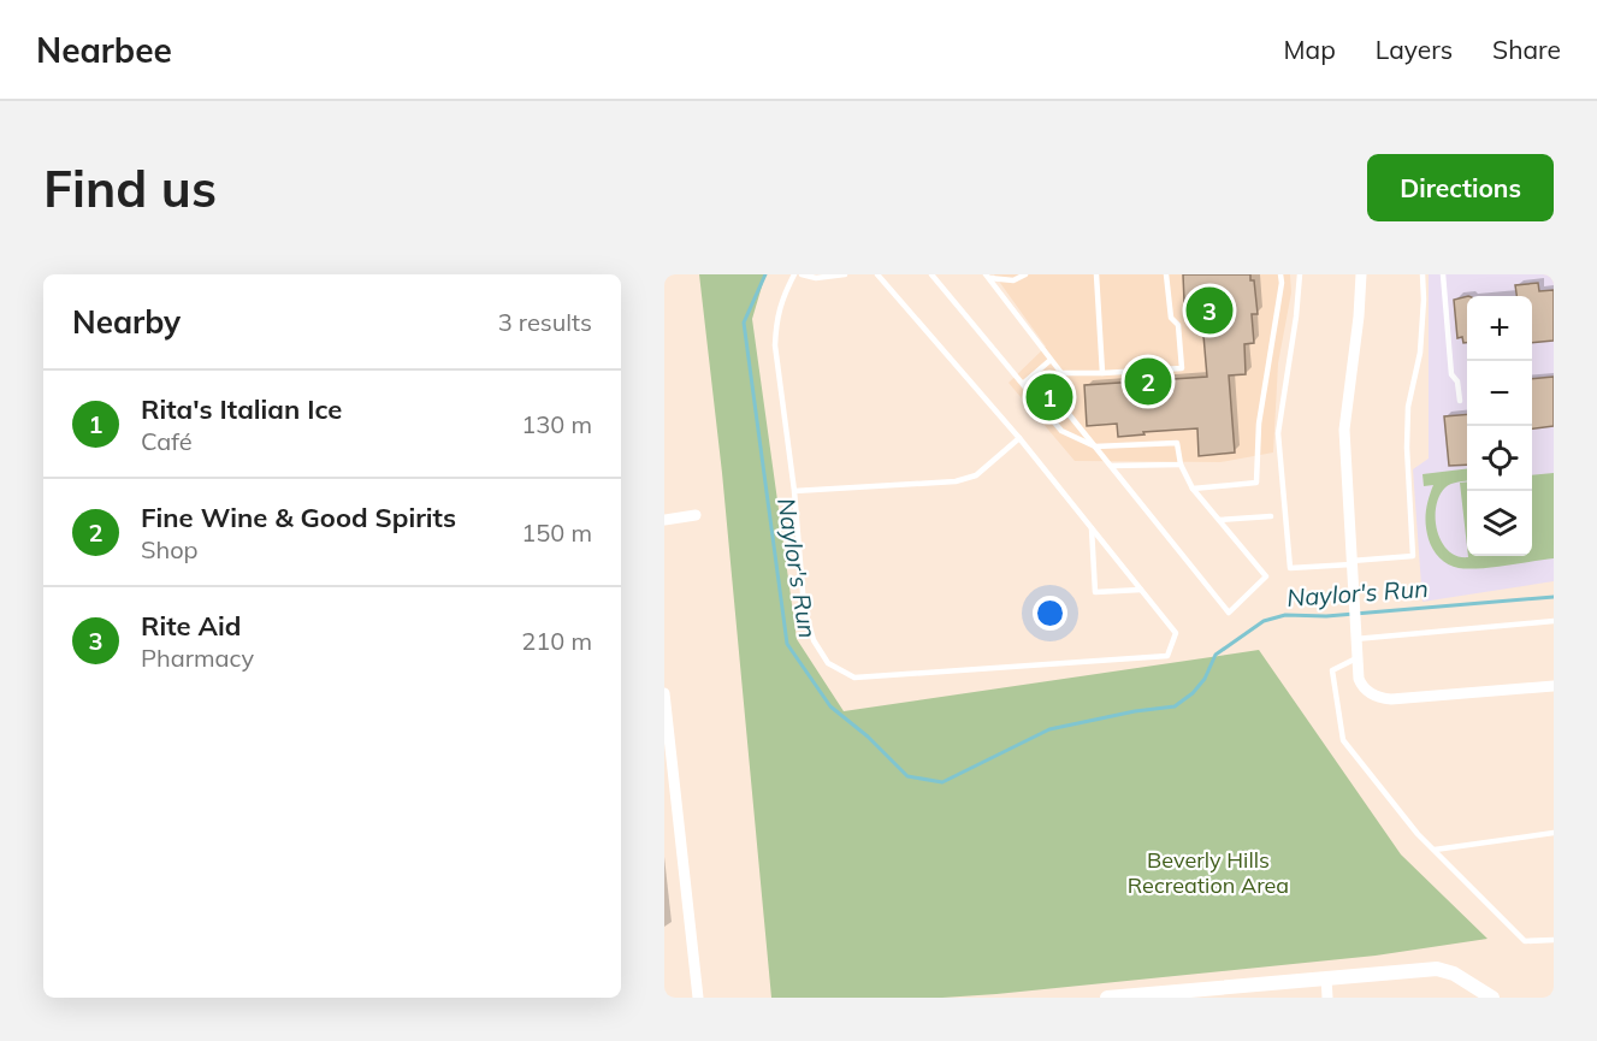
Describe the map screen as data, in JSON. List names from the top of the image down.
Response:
{
  "water": ["Naylor's Run"],
  "parks": ["Beverly Hills Recreation Area"],
  "page": {
    "header": "Nearbee",
    "nav": ["Map", "Layers", "Share"],
    "buttons": "Directions",
    "title": "Find us",
    "heading": ["Nearby", "3 results"],
    "pins": ["3", "2", "1"],
    "map_buttons": ["+", "−"],
    "list": [
      {
        "mark": "1",
        "name": "Rita's Italian Ice",
        "note": "Café",
        "value": "130 m"
      },
      {
        "mark": "2",
        "name": "Fine Wine & Good Spirits",
        "note": "Shop",
        "value": "150 m"
      },
      {
        "mark": "3",
        "name": "Rite Aid",
        "note": "Pharmacy",
        "value": "210 m"
      }
    ]
  }
}
